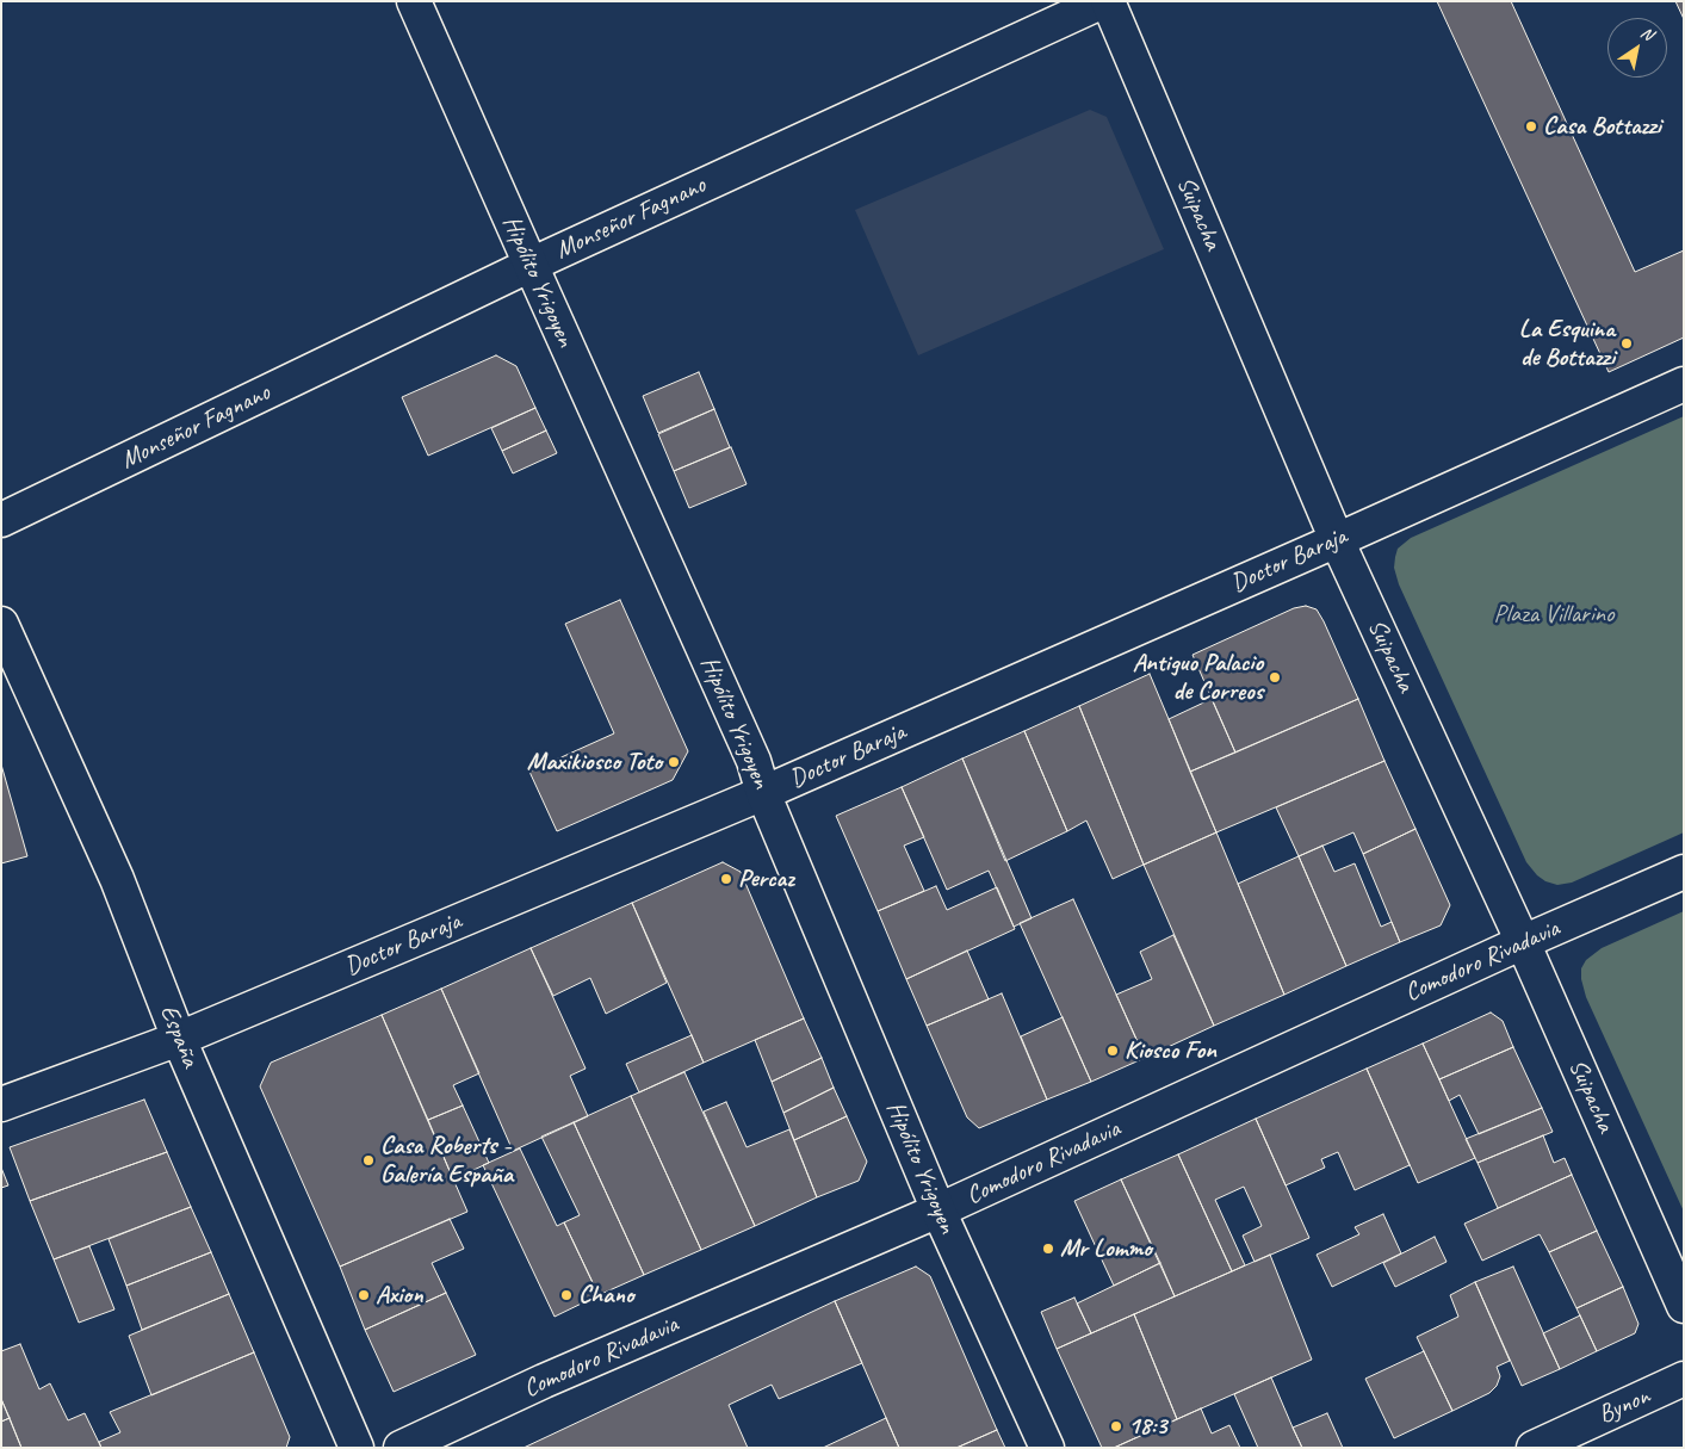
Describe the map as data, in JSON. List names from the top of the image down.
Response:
{
  "streets": {
    "street": [
      "Suipacha",
      "Monseñor Fagnano",
      "Hipólito Yrigoyen",
      "Doctor Baraja",
      "Comodoro Rivadavia",
      "España",
      "Bynon"
    ]
  },
  "crossings": [
    ["Suipacha", "Doctor Baraja"],
    ["Suipacha", "Comodoro Rivadavia"],
    ["Monseñor Fagnano", "Hipólito Yrigoyen"],
    ["Hipólito Yrigoyen", "Doctor Baraja"],
    ["Hipólito Yrigoyen", "Comodoro Rivadavia"],
    ["Doctor Baraja", "España"]
  ],
  "parks": ["Plaza Villarino"],
  "places": [
    "Casa Bottazzi",
    "La Esquina de Bottazzi",
    "Antiguo Palacio de Correos",
    "Maxikiosco Toto",
    "Percaz",
    "Kiosco Fon",
    "Casa Roberts - Galería España",
    "Mr Lommo",
    "Axion",
    "Chano",
    "18:3"
  ],
  "north": "top right"
}
